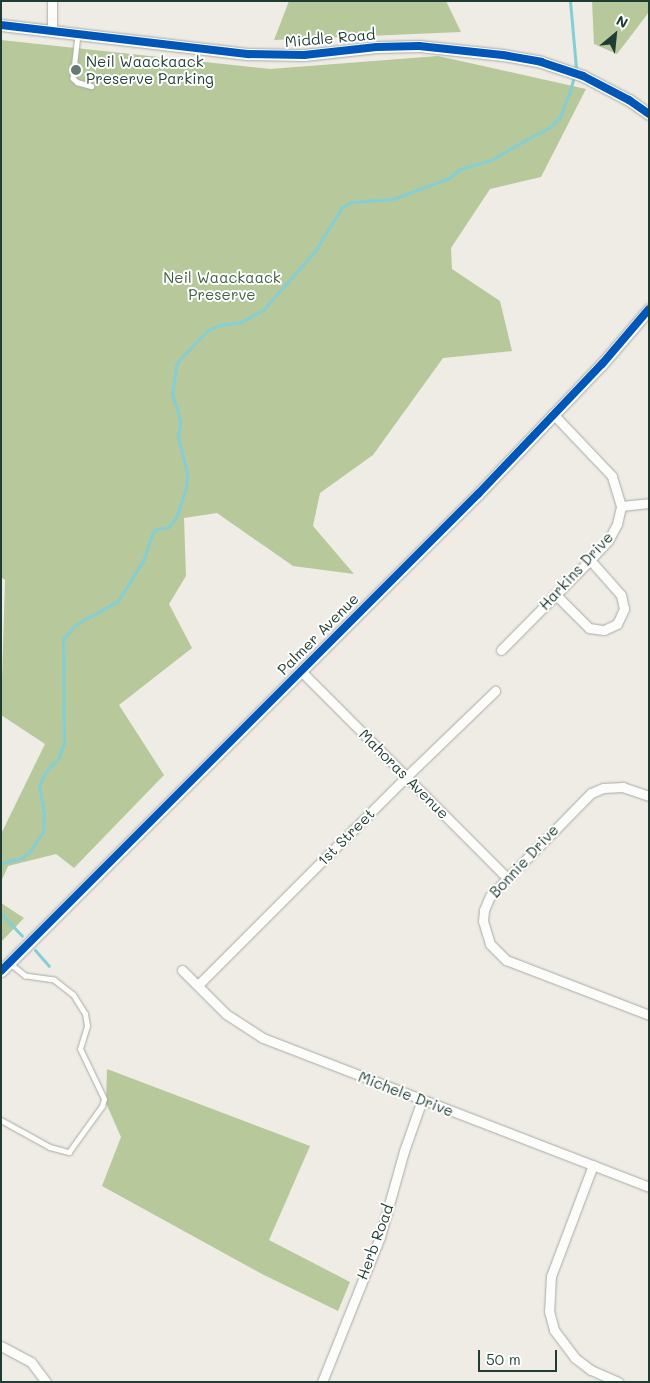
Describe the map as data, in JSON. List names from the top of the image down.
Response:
{
  "streets": {
    "street": [
      "Middle Road",
      "Harkins Drive",
      "Palmer Avenue",
      "Mahoras Avenue",
      "1st Street",
      "Bonnie Drive",
      "Michele Drive",
      "Herb Road"
    ]
  },
  "crossings": [
    ["Palmer Avenue", "Mahoras Avenue"],
    ["Mahoras Avenue", "1st Street"],
    ["Mahoras Avenue", "Bonnie Drive"],
    ["1st Street", "Michele Drive"],
    ["Michele Drive", "Herb Road"]
  ],
  "parks": ["Neil Waackaack Preserve"],
  "places": ["Neil Waackaack Preserve Parking"],
  "scale_bar": "50 m",
  "north": "top right"
}
